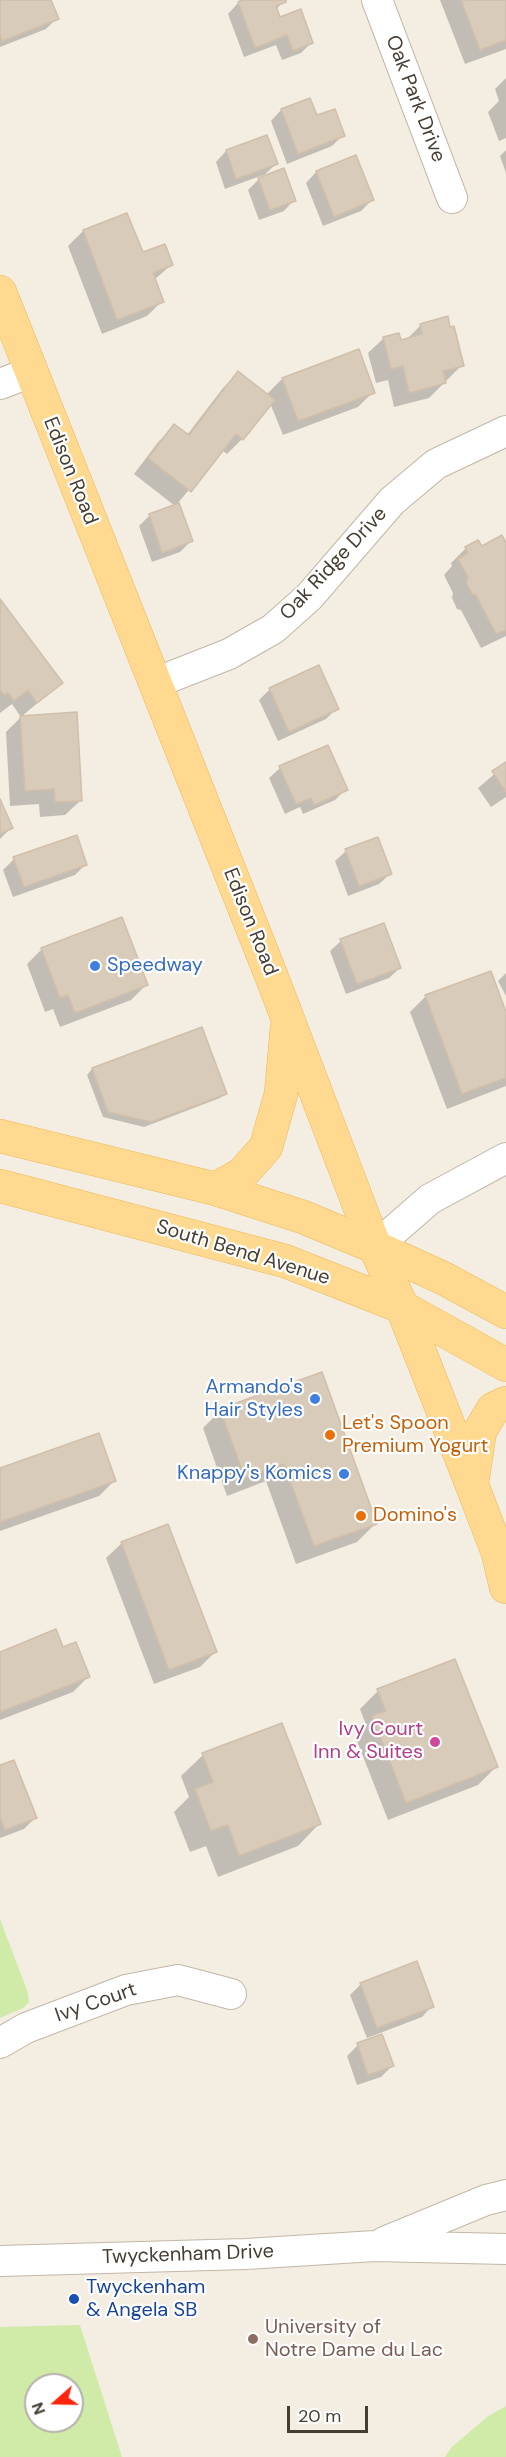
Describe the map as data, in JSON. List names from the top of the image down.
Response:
{
  "streets": {
    "main road": ["Edison Road", "South Bend Avenue"],
    "street": [
      "Oak Park Drive",
      "Oak Ridge Drive",
      "Ivy Court",
      "Twyckenham Drive"
    ]
  },
  "crossings": [
    ["Edison Road", "Oak Ridge Drive"],
    ["Edison Road", "South Bend Avenue"]
  ],
  "places": [
    "Speedway",
    "Armando's Hair Styles",
    "Let's Spoon Premium Yogurt",
    "Knappy's Komics",
    "Domino's",
    "Ivy Court Inn & Suites",
    "Twyckenham & Angela SB",
    "University of Notre Dame du Lac"
  ],
  "scale_bar": "20 m",
  "north": "left"
}
